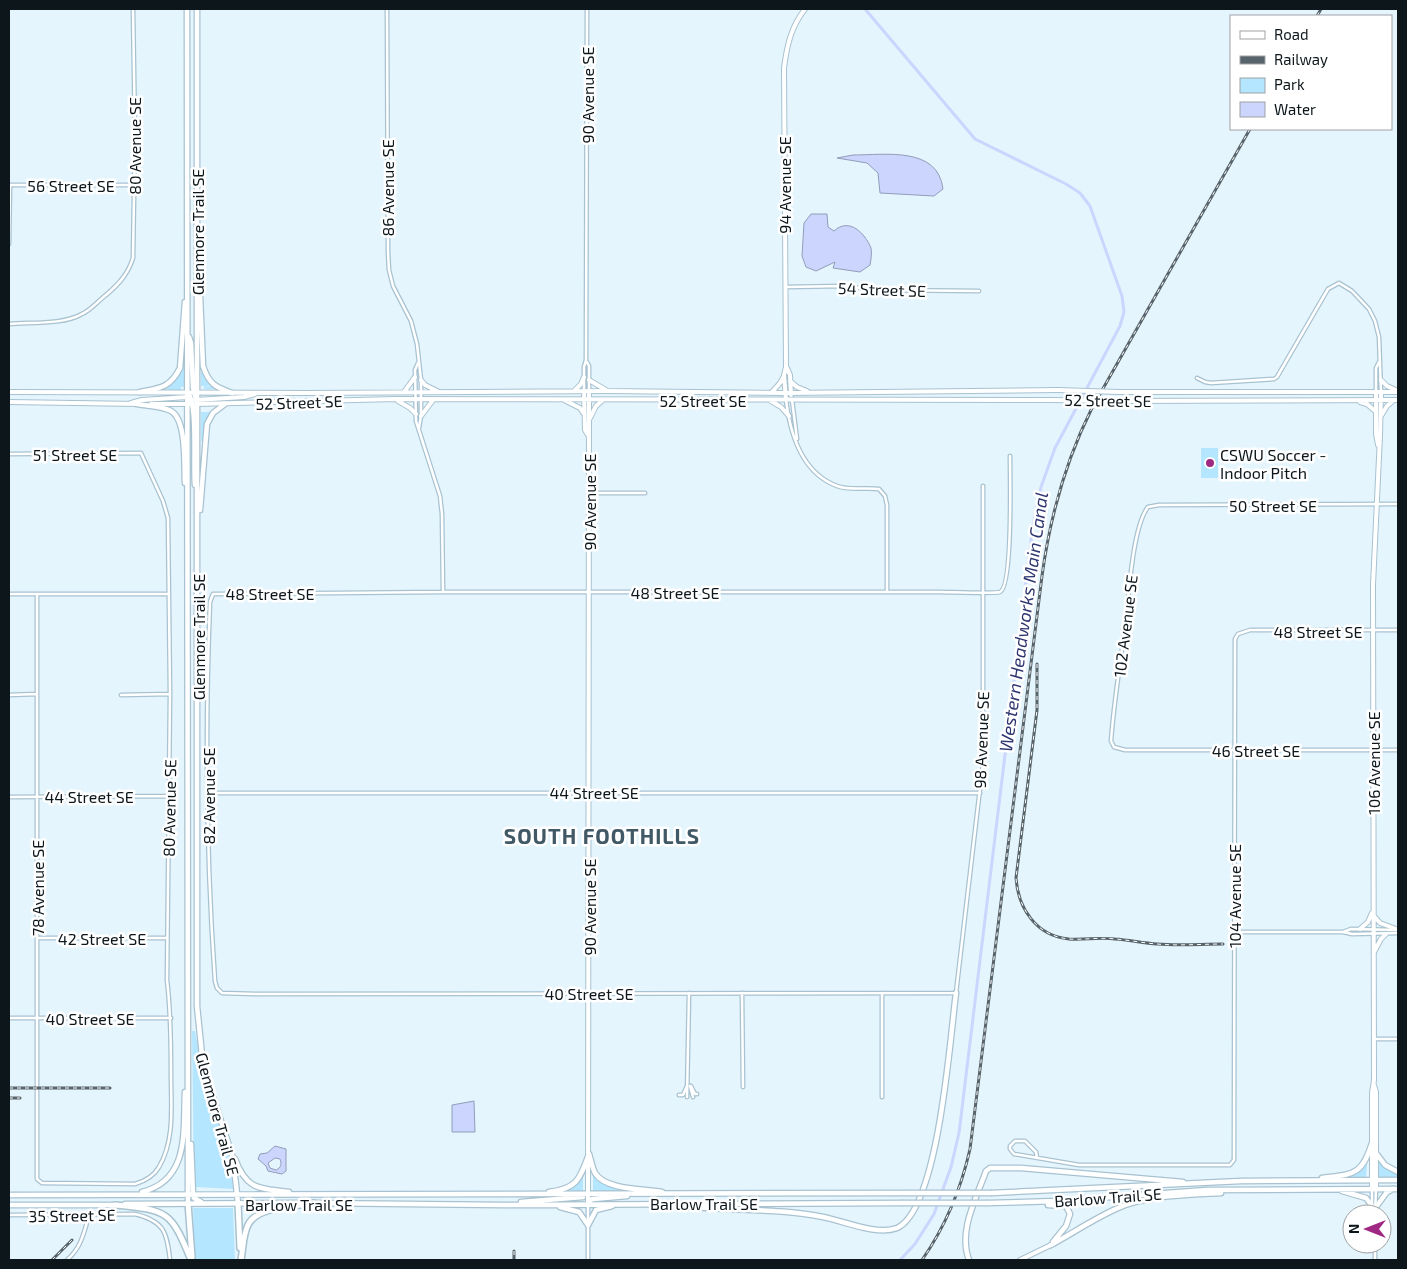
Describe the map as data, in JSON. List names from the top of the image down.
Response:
{
  "streets": {
    "highway": ["Glenmore Trail SE"],
    "main road": [
      "90 Avenue SE",
      "94 Avenue SE",
      "52 Street SE",
      "106 Avenue SE",
      "Barlow Trail SE"
    ],
    "street": [
      "80 Avenue SE",
      "56 Street SE",
      "86 Avenue SE",
      "54 Street SE",
      "51 Street SE",
      "50 Street SE",
      "48 Street SE",
      "102 Avenue SE",
      "98 Avenue SE",
      "46 Street SE",
      "44 Street SE",
      "82 Avenue SE",
      "78 Avenue SE",
      "104 Avenue SE",
      "42 Street SE",
      "40 Street SE",
      "35 Street SE"
    ]
  },
  "crossings": [
    ["90 Avenue SE", "52 Street SE"],
    ["90 Avenue SE", "48 Street SE"],
    ["90 Avenue SE", "44 Street SE"],
    ["90 Avenue SE", "40 Street SE"],
    ["90 Avenue SE", "Barlow Trail SE"],
    ["80 Avenue SE", "56 Street SE"],
    ["80 Avenue SE", "51 Street SE"],
    ["80 Avenue SE", "44 Street SE"],
    ["80 Avenue SE", "78 Avenue SE"],
    ["80 Avenue SE", "42 Street SE"],
    ["80 Avenue SE", "40 Street SE"],
    ["94 Avenue SE", "54 Street SE"],
    ["94 Avenue SE", "52 Street SE"],
    ["94 Avenue SE", "48 Street SE"],
    ["86 Avenue SE", "52 Street SE"],
    ["86 Avenue SE", "48 Street SE"],
    ["Glenmore Trail SE", "52 Street SE"],
    ["Glenmore Trail SE", "Barlow Trail SE"],
    ["52 Street SE", "106 Avenue SE"],
    ["50 Street SE", "102 Avenue SE"],
    ["50 Street SE", "106 Avenue SE"],
    ["48 Street SE", "98 Avenue SE"],
    ["48 Street SE", "106 Avenue SE"],
    ["48 Street SE", "82 Avenue SE"],
    ["48 Street SE", "104 Avenue SE"],
    ["102 Avenue SE", "46 Street SE"],
    ["98 Avenue SE", "44 Street SE"],
    ["98 Avenue SE", "40 Street SE"],
    ["46 Street SE", "106 Avenue SE"],
    ["46 Street SE", "104 Avenue SE"],
    ["106 Avenue SE", "Barlow Trail SE"],
    ["44 Street SE", "82 Avenue SE"],
    ["44 Street SE", "78 Avenue SE"],
    ["82 Avenue SE", "40 Street SE"],
    ["78 Avenue SE", "42 Street SE"],
    ["78 Avenue SE", "40 Street SE"]
  ],
  "districts": ["SOUTH FOOTHILLS"],
  "water": ["Western Headworks Main Canal"],
  "places": ["CSWU Soccer - Indoor Pitch"],
  "legend": [
    "Road",
    "Railway",
    "Park",
    "Water"
  ],
  "north": "left"
}
